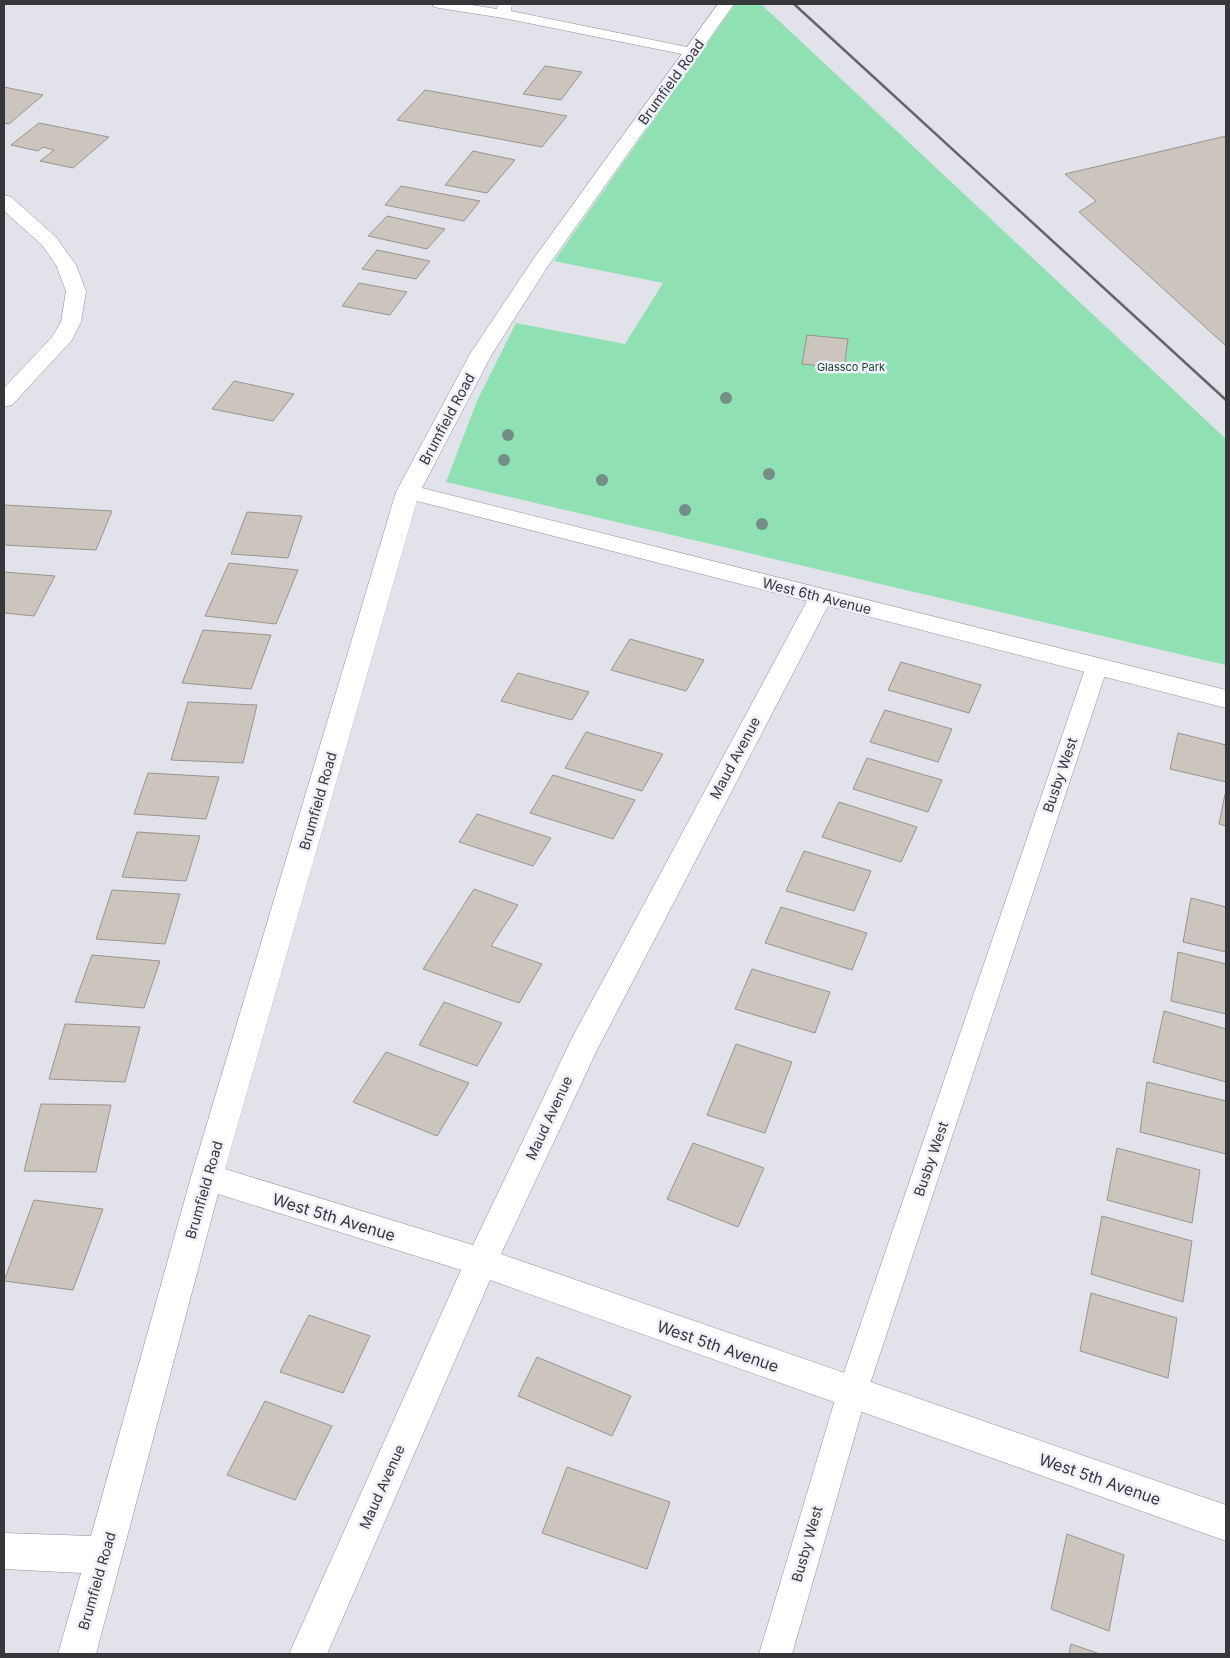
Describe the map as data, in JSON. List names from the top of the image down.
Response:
{
  "streets": {
    "street": [
      "Brumfield Road",
      "West 6th Avenue",
      "Maud Avenue",
      "West 5th Avenue"
    ],
    "lane": ["Busby West"]
  },
  "crossings": [
    ["Brumfield Road", "West 6th Avenue"],
    ["Brumfield Road", "West 5th Avenue"],
    ["West 6th Avenue", "Maud Avenue"],
    ["West 6th Avenue", "Busby West"],
    ["Maud Avenue", "West 5th Avenue"],
    ["Busby West", "West 5th Avenue"]
  ],
  "parks": ["Glassco Park"]
}
